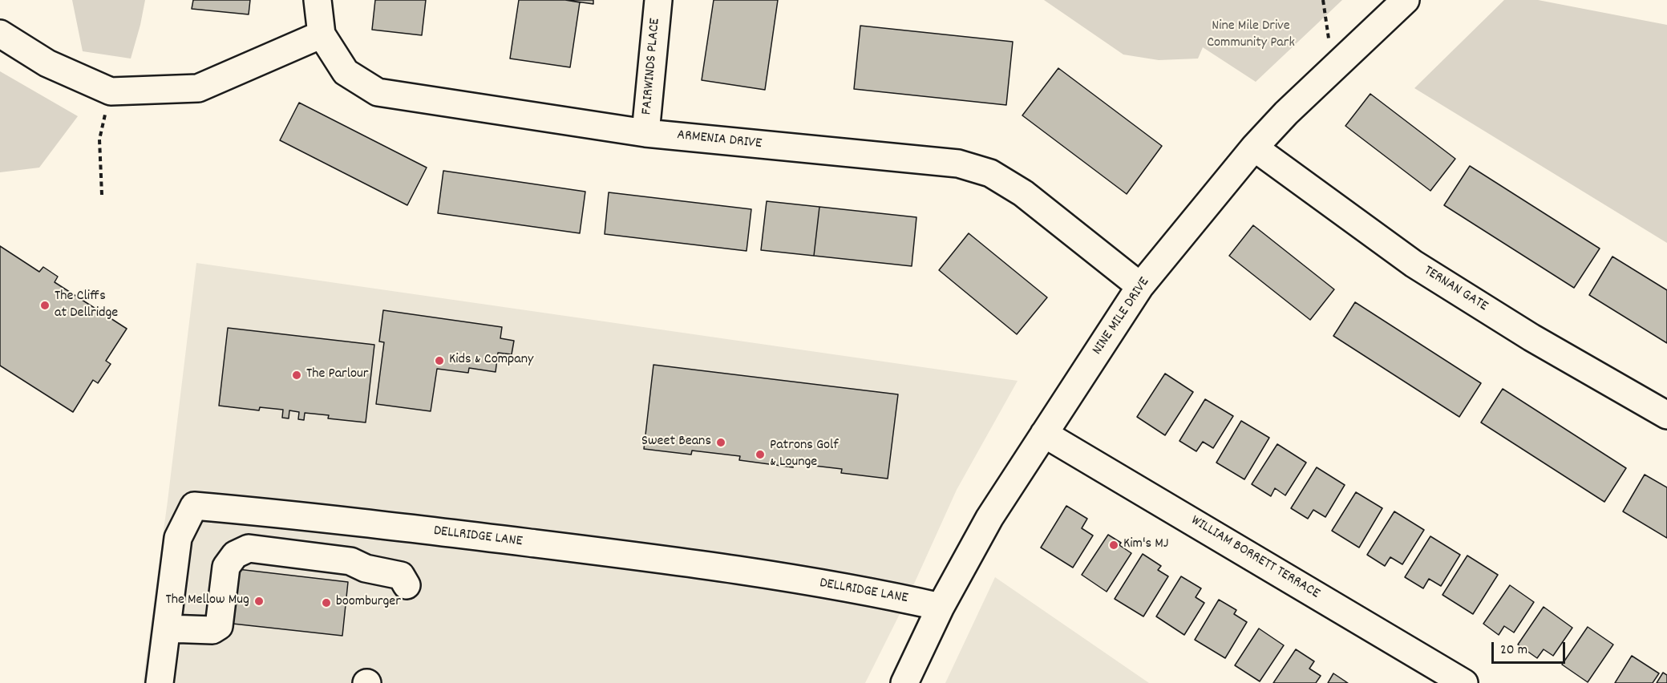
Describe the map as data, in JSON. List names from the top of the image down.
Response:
{
  "streets": {
    "street": [
      "FAIRWINDS PLACE",
      "ARMENIA DRIVE",
      "TERNAN GATE",
      "NINE MILE DRIVE",
      "DELLRIDGE LANE",
      "WILLIAM BORRETT TERRACE"
    ]
  },
  "crossings": [
    ["FAIRWINDS PLACE", "ARMENIA DRIVE"],
    ["ARMENIA DRIVE", "NINE MILE DRIVE"],
    ["TERNAN GATE", "NINE MILE DRIVE"],
    ["NINE MILE DRIVE", "DELLRIDGE LANE"],
    ["NINE MILE DRIVE", "WILLIAM BORRETT TERRACE"]
  ],
  "parks": ["Nine Mile Drive Community Park"],
  "places": [
    "The Cliffs at Dellridge",
    "Kids & Company",
    "The Parlour",
    "Sweet Beans",
    "Patrons Golf & Lounge",
    "Kim's MJ",
    "The Mellow Mug",
    "boomburger"
  ],
  "scale_bar": "20 m"
}
